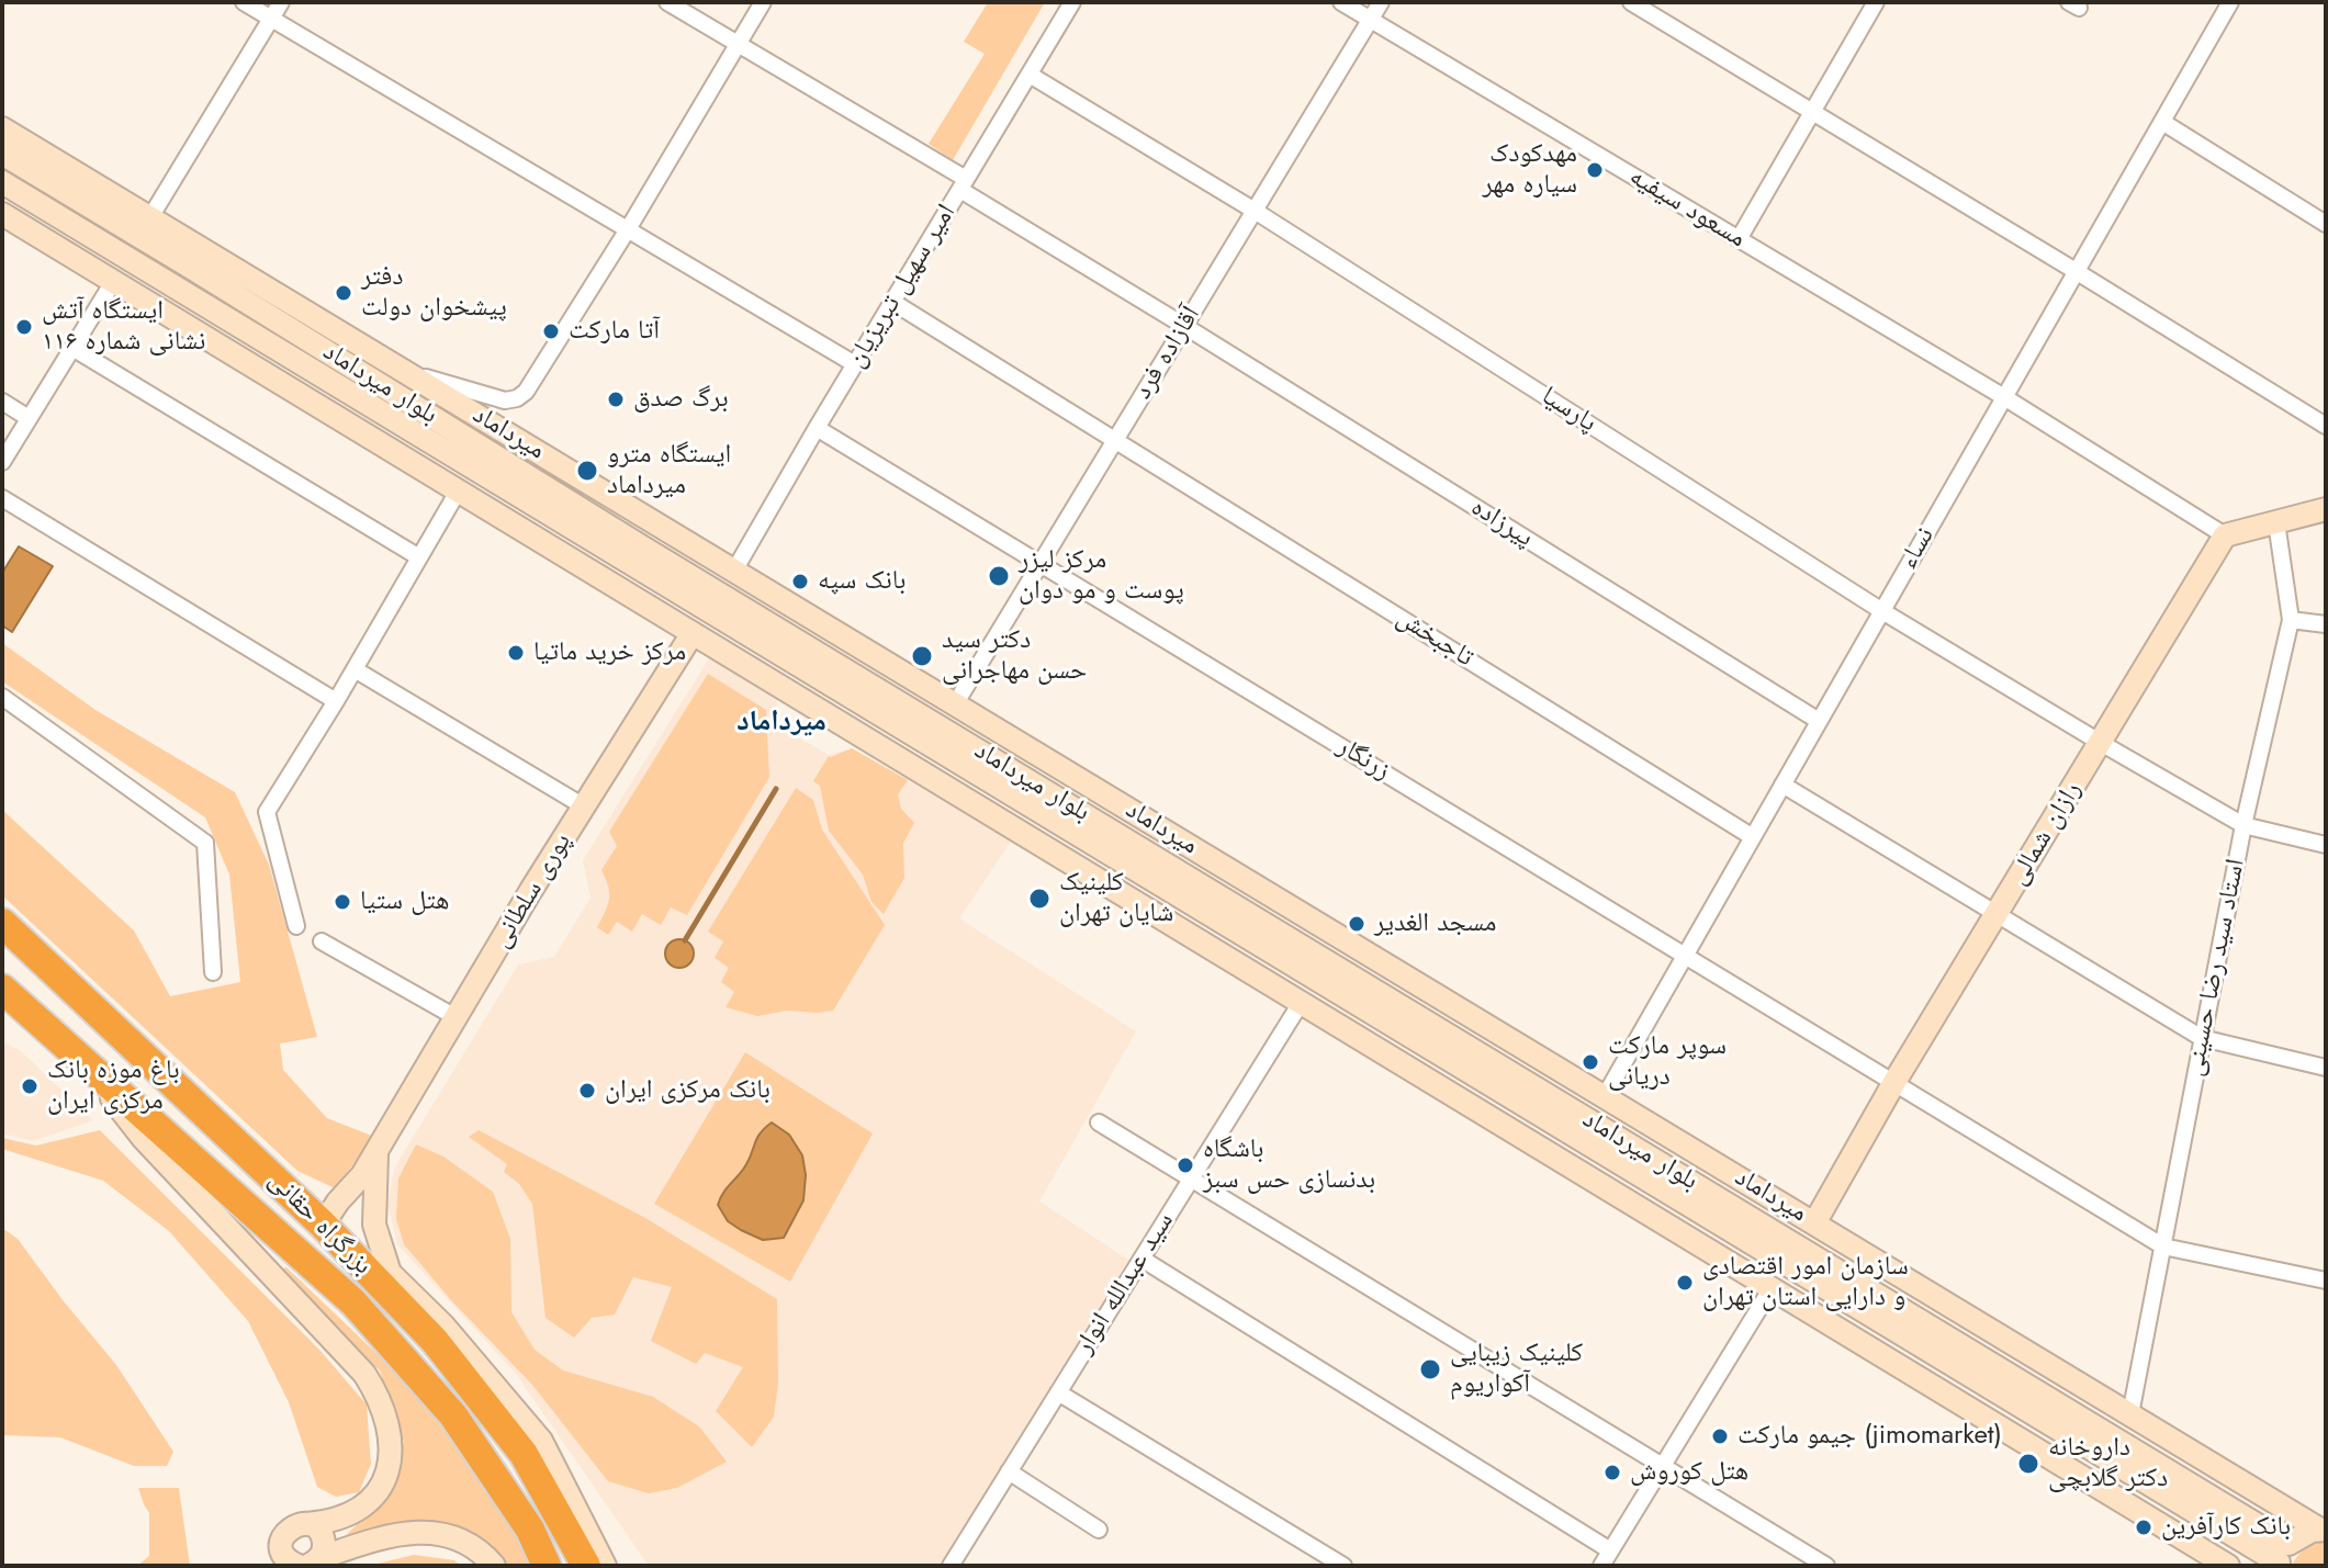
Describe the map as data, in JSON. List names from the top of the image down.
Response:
{
  "streets": {
    "highway": ["بزرگراه حقانی"],
    "main road": [
      "بلوار میرداماد",
      "میرداماد",
      "رازان شمالی",
      "پوری سلطانی"
    ],
    "street": [
      "مسعود سیفیه",
      "امیر سهیل تبریزیان",
      "آقازاده فرد",
      "پارسیا",
      "پیرزاده",
      "نساء",
      "تاجبخش",
      "زرنگار",
      "استاد سید رضا حسینی",
      "سید عبدالله انوار"
    ]
  },
  "crossings": [
    ["مسعود سیفیه", "آقازاده فرد"],
    ["مسعود سیفیه", "نساء"],
    ["مسعود سیفیه", "رازان شمالی"],
    ["امیر سهیل تبریزیان", "پارسیا"],
    ["امیر سهیل تبریزیان", "میرداماد"],
    ["امیر سهیل تبریزیان", "پیرزاده"],
    ["امیر سهیل تبریزیان", "تاجبخش"],
    ["امیر سهیل تبریزیان", "زرنگار"],
    ["آقازاده فرد", "پارسیا"],
    ["آقازاده فرد", "میرداماد"],
    ["آقازاده فرد", "پیرزاده"],
    ["آقازاده فرد", "تاجبخش"],
    ["آقازاده فرد", "زرنگار"],
    ["پارسیا", "نساء"],
    ["پارسیا", "رازان شمالی"],
    ["پارسیا", "استاد سید رضا حسینی"],
    ["میرداماد", "نساء"],
    ["میرداماد", "رازان شمالی"],
    ["میرداماد", "استاد سید رضا حسینی"],
    ["پیرزاده", "نساء"],
    ["نساء", "تاجبخش"],
    ["نساء", "زرنگار"],
    ["زرنگار", "رازان شمالی"],
    ["زرنگار", "استاد سید رضا حسینی"],
    ["پوری سلطانی", "بزرگراه حقانی"]
  ],
  "districts": ["میرداماد"],
  "places": [
    "مهدکودک سیاره مهر",
    "دفتر پیشخوان دولت",
    "ایستگاه آتش نشانی شماره ۱۱۶",
    "آتا مارکت",
    "برگ صدق",
    "ایستگاه مترو میرداماد",
    "مرکز لیزر پوست و مو دوان",
    "بانک سپه",
    "مرکز خرید ماتیا",
    "دکتر سید حسن مهاجرانی",
    "کلینیک شایان تهران",
    "هتل ستیا",
    "مسجد الغدیر",
    "سوپر مارکت دریانی",
    "باغ موزه بانک مرکزی ایران",
    "بانک مرکزی ایران",
    "باشگاه بدنسازی حس سبز",
    "سازمان امور اقتصادی و دارایی استان تهران",
    "کلینیک زیبایی آکواریوم",
    "جیمو مارکت (jimomarket)",
    "داروخانه دکتر گلابچی",
    "هتل کوروش",
    "بانک کارآفرین"
  ]
}
